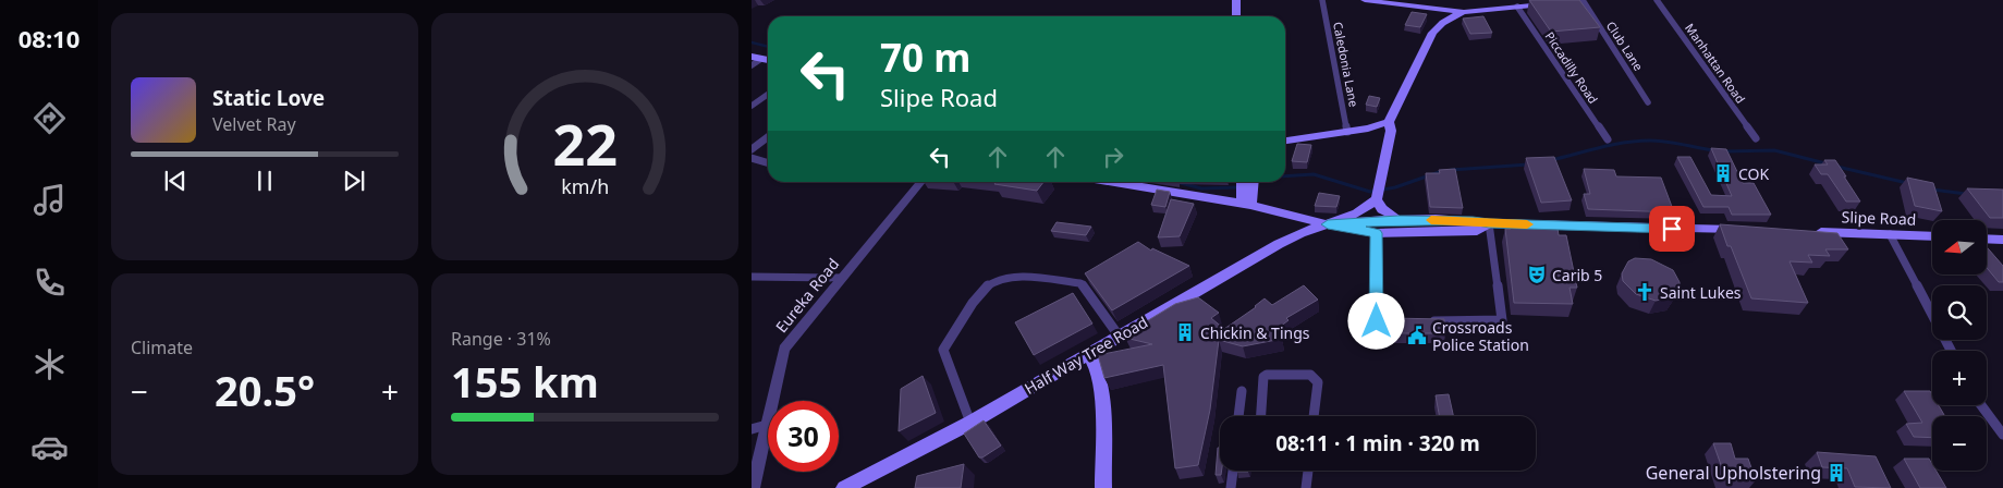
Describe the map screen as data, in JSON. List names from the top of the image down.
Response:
{
  "streets": {
    "main road": ["Slipe Road", "Half Way Tree Road"],
    "street": [
      "Club Lane",
      "Manhattan Road",
      "Caledonia Lane",
      "Piccadilly Road",
      "Eureka Road"
    ]
  },
  "places": {
    "building": ["COK", "Chickin & Tings", "General Upholstering"],
    "theatre": ["Carib 5"],
    "church": ["Saint Lukes"],
    "public building": ["Crossroads Police Station"]
  },
  "north": "left",
  "page": {
    "tabs": "08:10",
    "turn": ["70 m", "Slipe Road"],
    "song": ["Static Love", "Velvet Ray"],
    "map_buttons": ["+", "−"],
    "tile": [
      "Climate",
      ["Range · 31%", "155 km"]
    ],
    "heat": ["−", "20.5°", "+"],
    "limit": "30",
    "trip": "08:11 · 1 min · 320 m",
    "gauge": ["22", "km/h"]
  }
}
